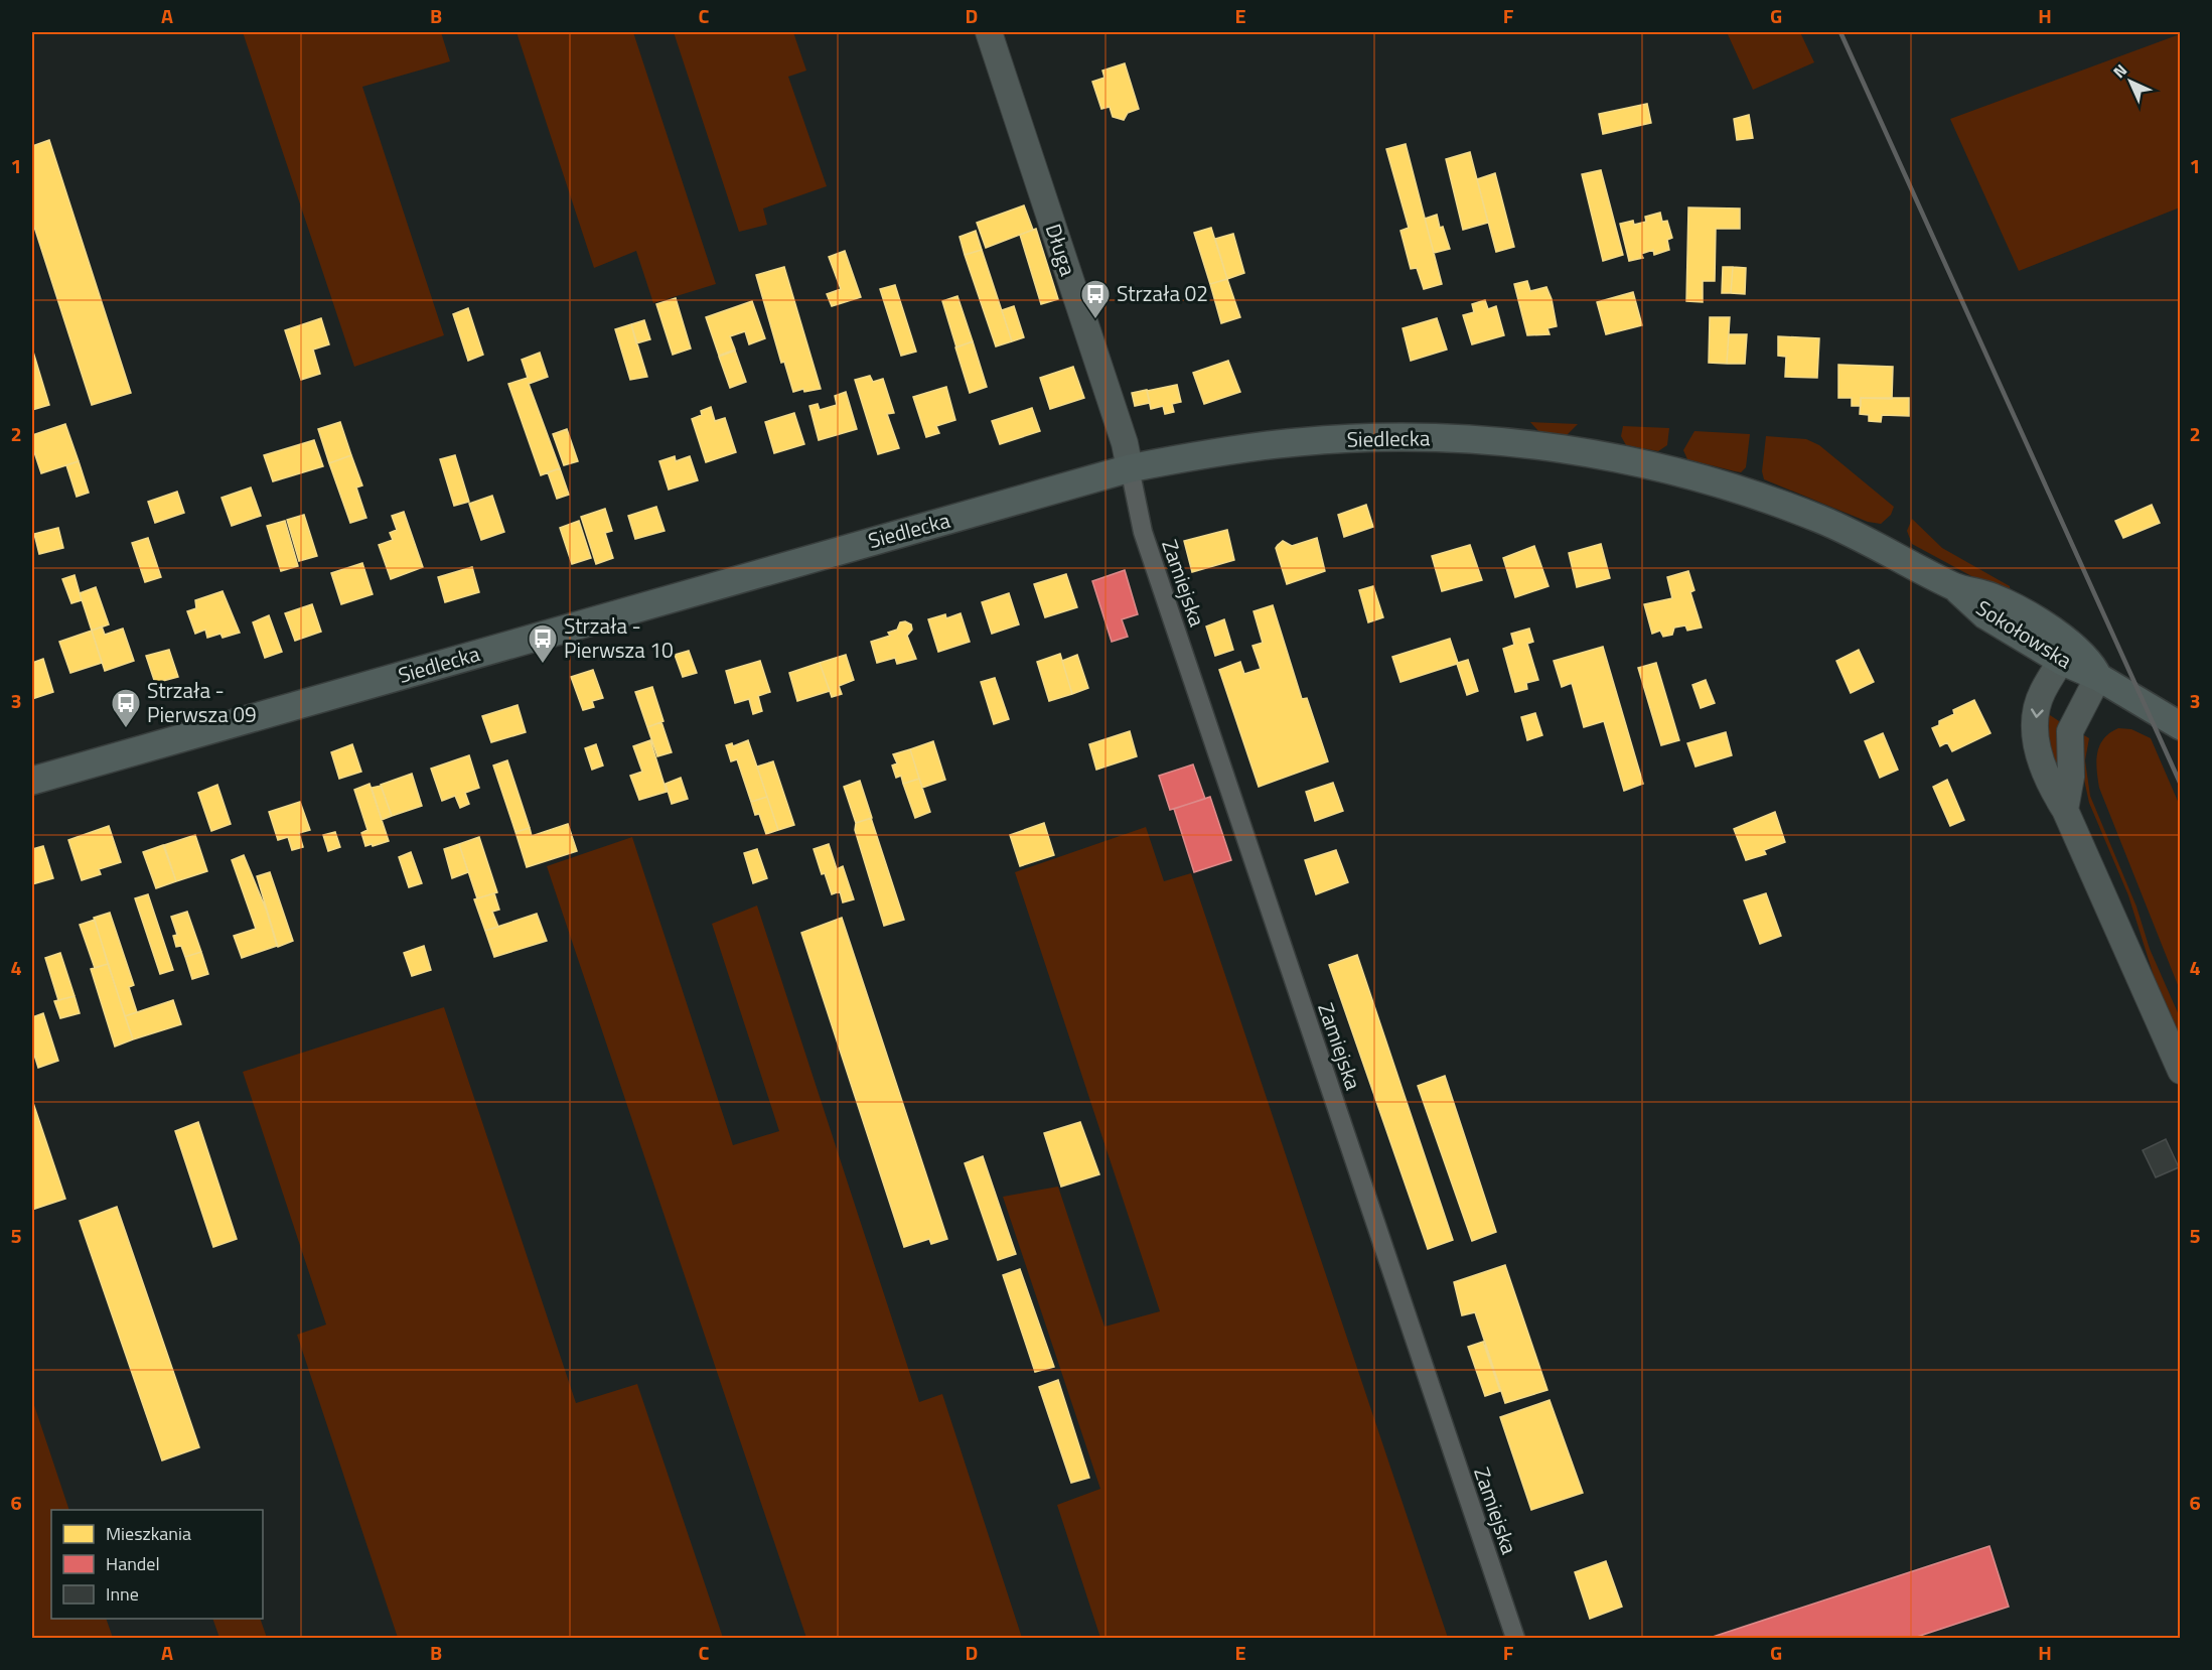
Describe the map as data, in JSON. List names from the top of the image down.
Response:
{
  "streets": {
    "main road": ["Długa", "Siedlecka", "Sokołowska"],
    "street": ["Zamiejska"]
  },
  "crossings": [
    ["Długa", "Siedlecka"],
    ["Długa", "Zamiejska"],
    ["Siedlecka", "Zamiejska"],
    ["Siedlecka", "Sokołowska"]
  ],
  "places": {
    "bus stop": ["Strzała 02", "Strzała - Pierwsza 10", "Strzała - Pierwsza 09"]
  },
  "legend": ["Mieszkania", "Handel", "Inne"],
  "north": "top left",
  "grid": {
    "columns": [
      "A",
      "B",
      "C",
      "D",
      "E",
      "F",
      "G",
      "H"
    ],
    "rows": [
      "1",
      "2",
      "3",
      "4",
      "5",
      "6"
    ]
  }
}
